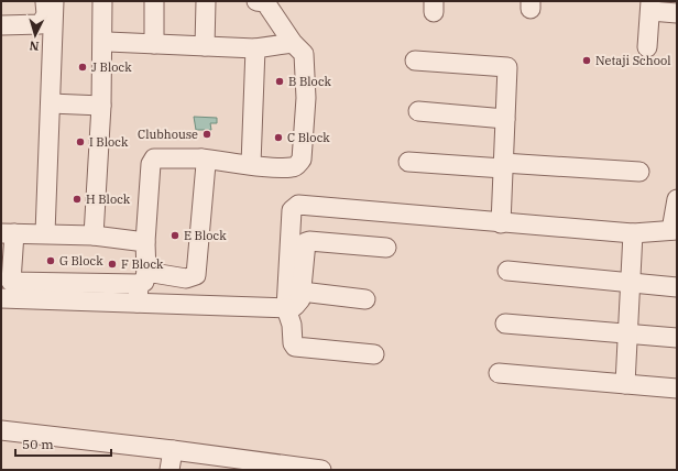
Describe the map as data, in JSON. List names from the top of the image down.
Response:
{
  "places": [
    "Netaji School",
    "J Block",
    "B Block",
    "Clubhouse",
    "C Block",
    "I Block",
    "H Block",
    "E Block",
    "G Block",
    "F Block"
  ],
  "scale_bar": "50 m",
  "north": "bottom"
}
